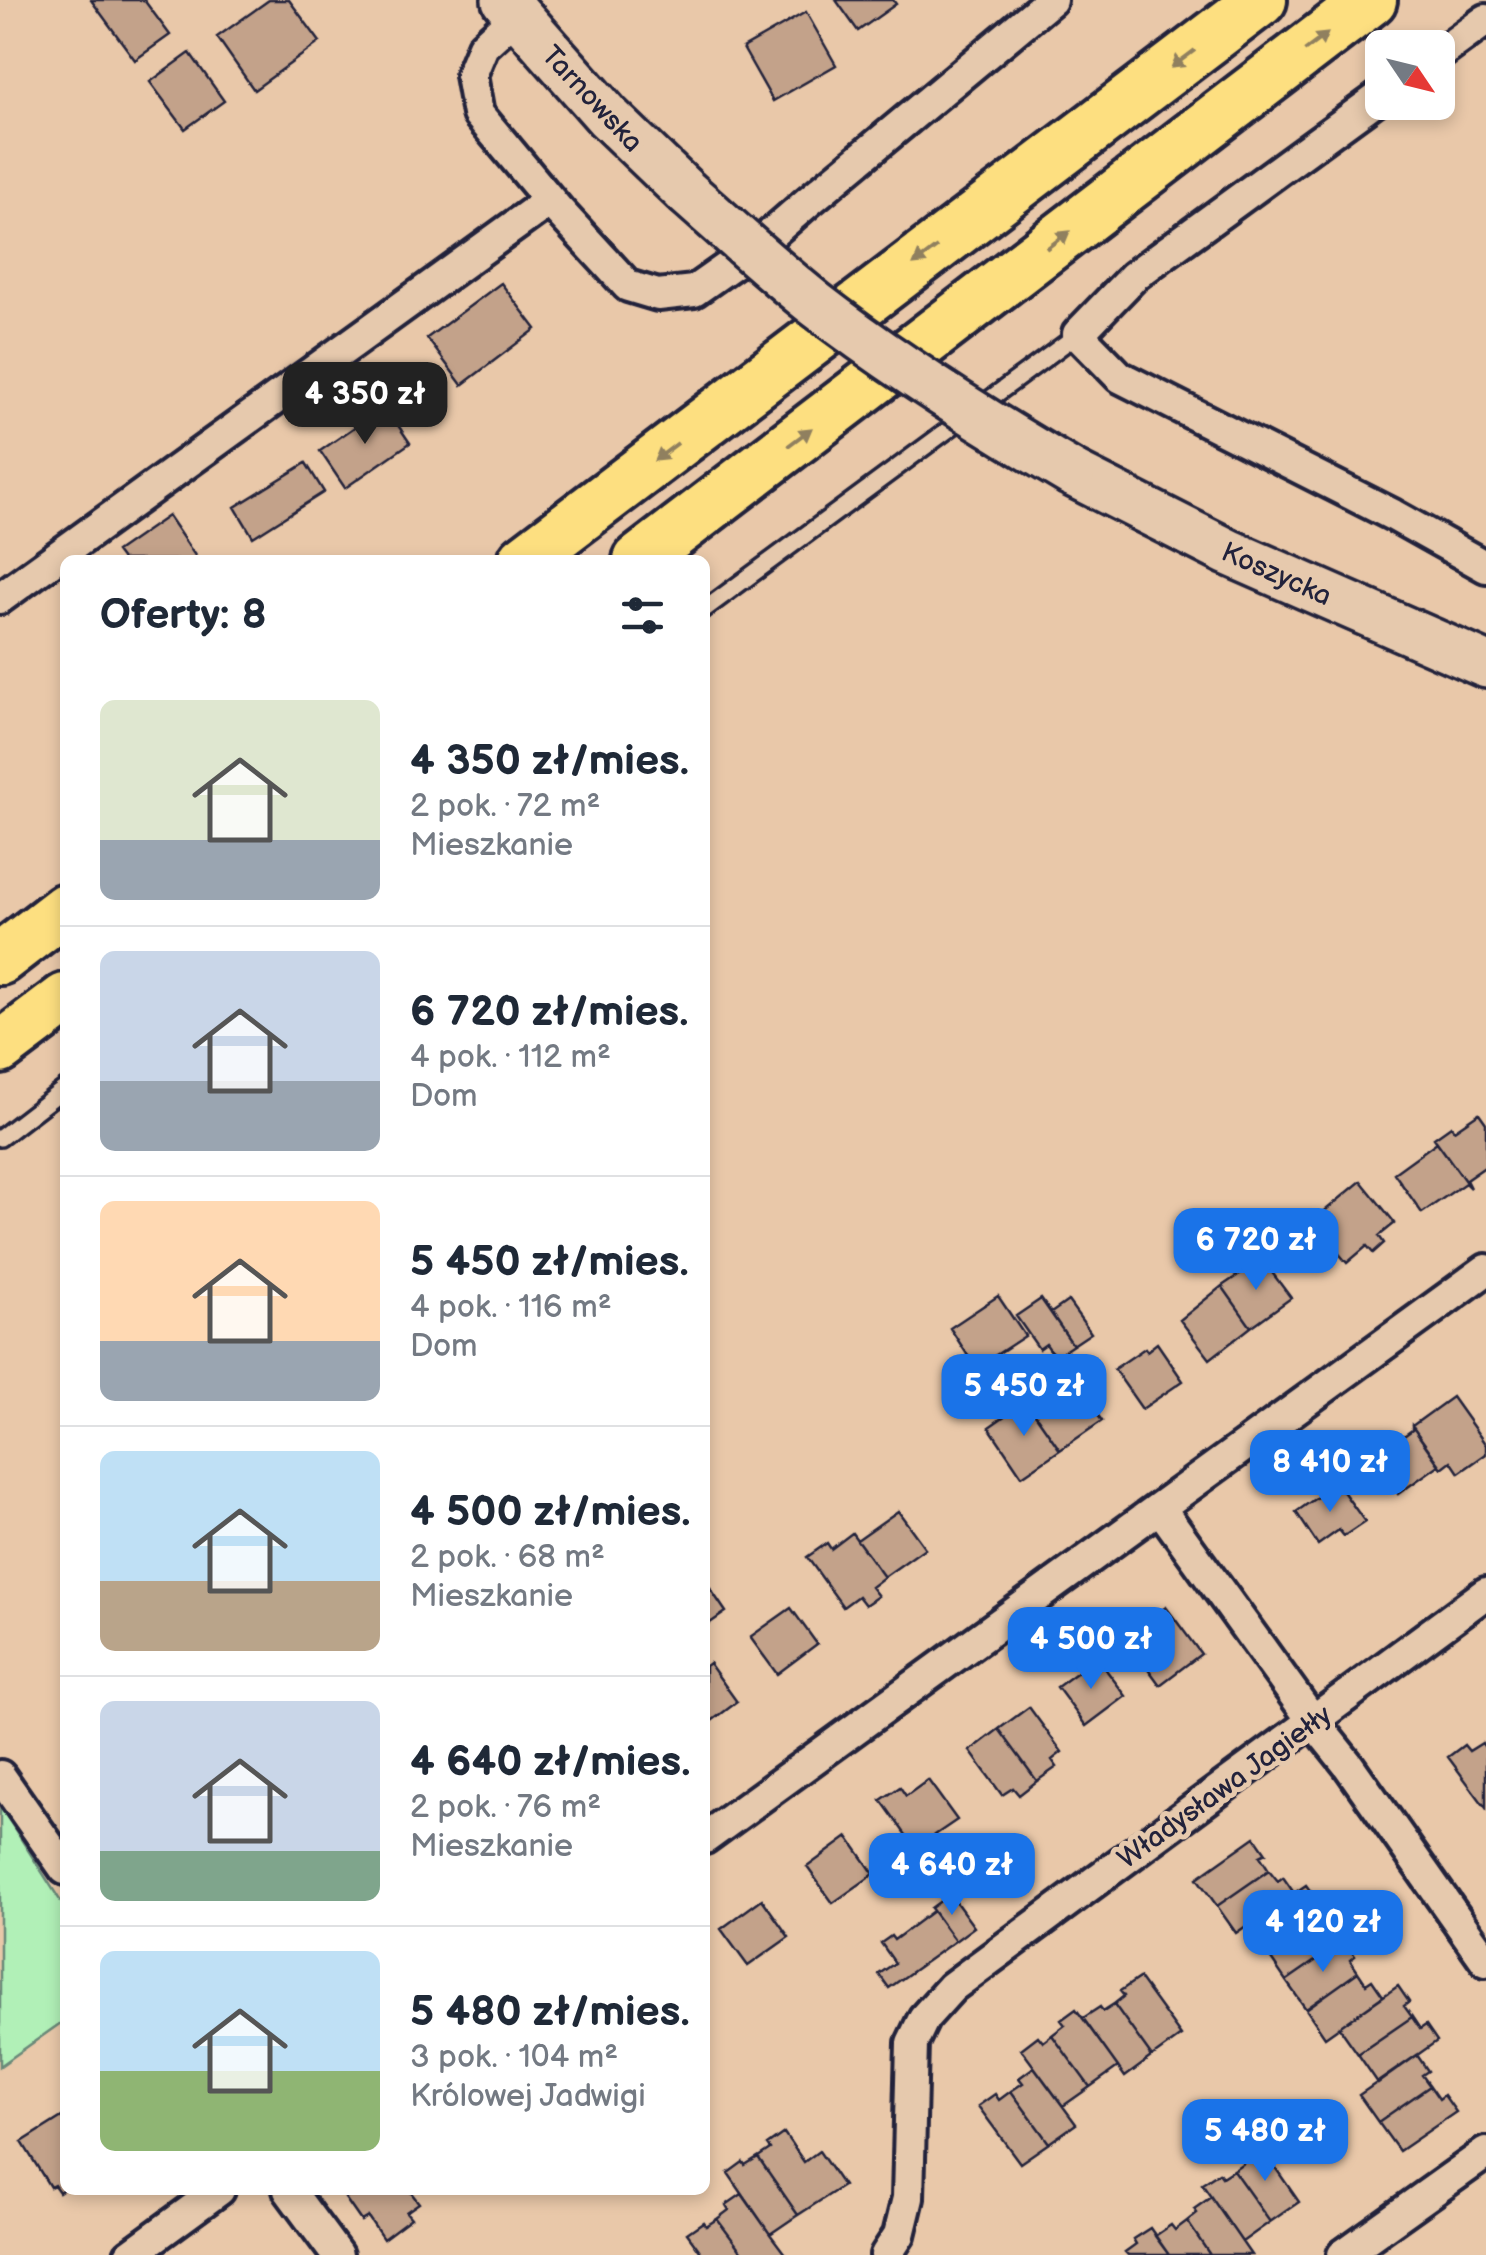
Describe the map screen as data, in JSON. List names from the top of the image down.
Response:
{
  "streets": {
    "street": ["Tarnowska", "Koszycka", "Władysława Jagiełły"]
  },
  "crossings": [
    ["Tarnowska", "Koszycka"]
  ],
  "north": "bottom right",
  "page": {
    "price": [
      "4 350 zł",
      "6 720 zł",
      "5 450 zł",
      "8 410 zł",
      "4 500 zł",
      "4 640 zł",
      "4 120 zł",
      "5 480 zł"
    ],
    "heading": "Oferty: 8",
    "list": [
      {
        "name": "4 350 zł/mies.",
        "note": "2 pok. · 72 m² · Mieszkanie"
      },
      {
        "name": "6 720 zł/mies.",
        "note": "4 pok. · 112 m² · Dom"
      },
      {
        "name": "5 450 zł/mies.",
        "note": "4 pok. · 116 m² · Dom"
      },
      {
        "name": "4 500 zł/mies.",
        "note": "2 pok. · 68 m² · Mieszkanie"
      },
      {
        "name": "4 640 zł/mies.",
        "note": "2 pok. · 76 m² · Mieszkanie"
      },
      {
        "name": "5 480 zł/mies.",
        "note": "3 pok. · 104 m² · Królowej Jadwigi"
      }
    ]
  }
}
